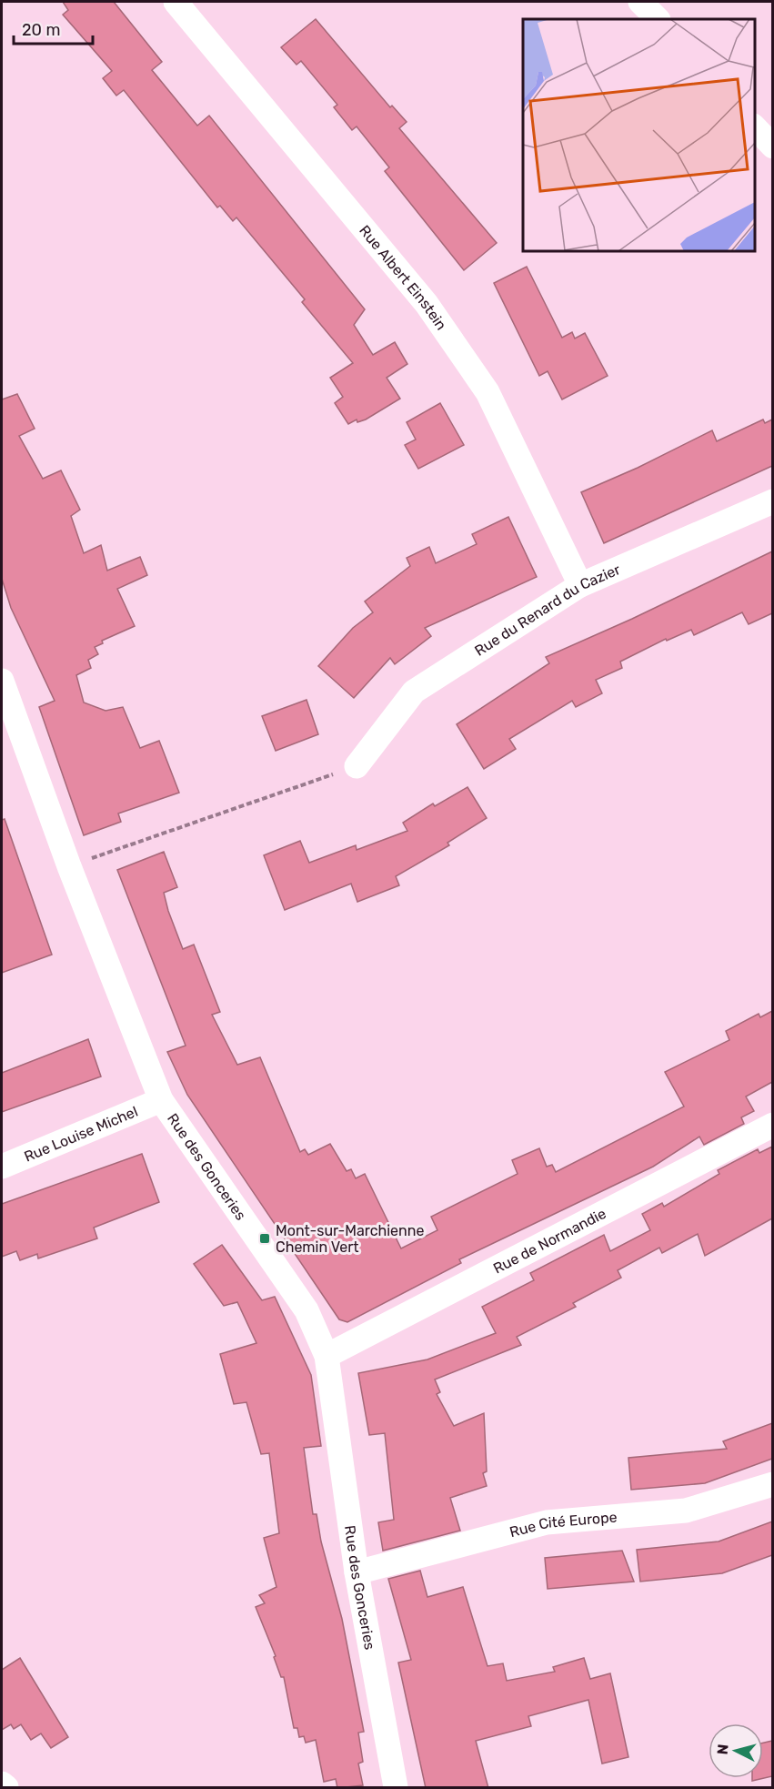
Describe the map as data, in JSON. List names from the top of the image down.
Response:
{
  "streets": {
    "street": [
      "Rue Albert Einstein",
      "Rue du Renard du Cazier",
      "Rue Louise Michel",
      "Rue des Gonceries",
      "Rue de Normandie",
      "Rue Cité Europe"
    ]
  },
  "crossings": [
    ["Rue Albert Einstein", "Rue du Renard du Cazier"],
    ["Rue Louise Michel", "Rue des Gonceries"],
    ["Rue des Gonceries", "Rue de Normandie"],
    ["Rue des Gonceries", "Rue Cité Europe"]
  ],
  "places": {
    "transit": ["Mont-sur-Marchienne Chemin Vert"]
  },
  "scale_bar": "20 m",
  "north": "left"
}
